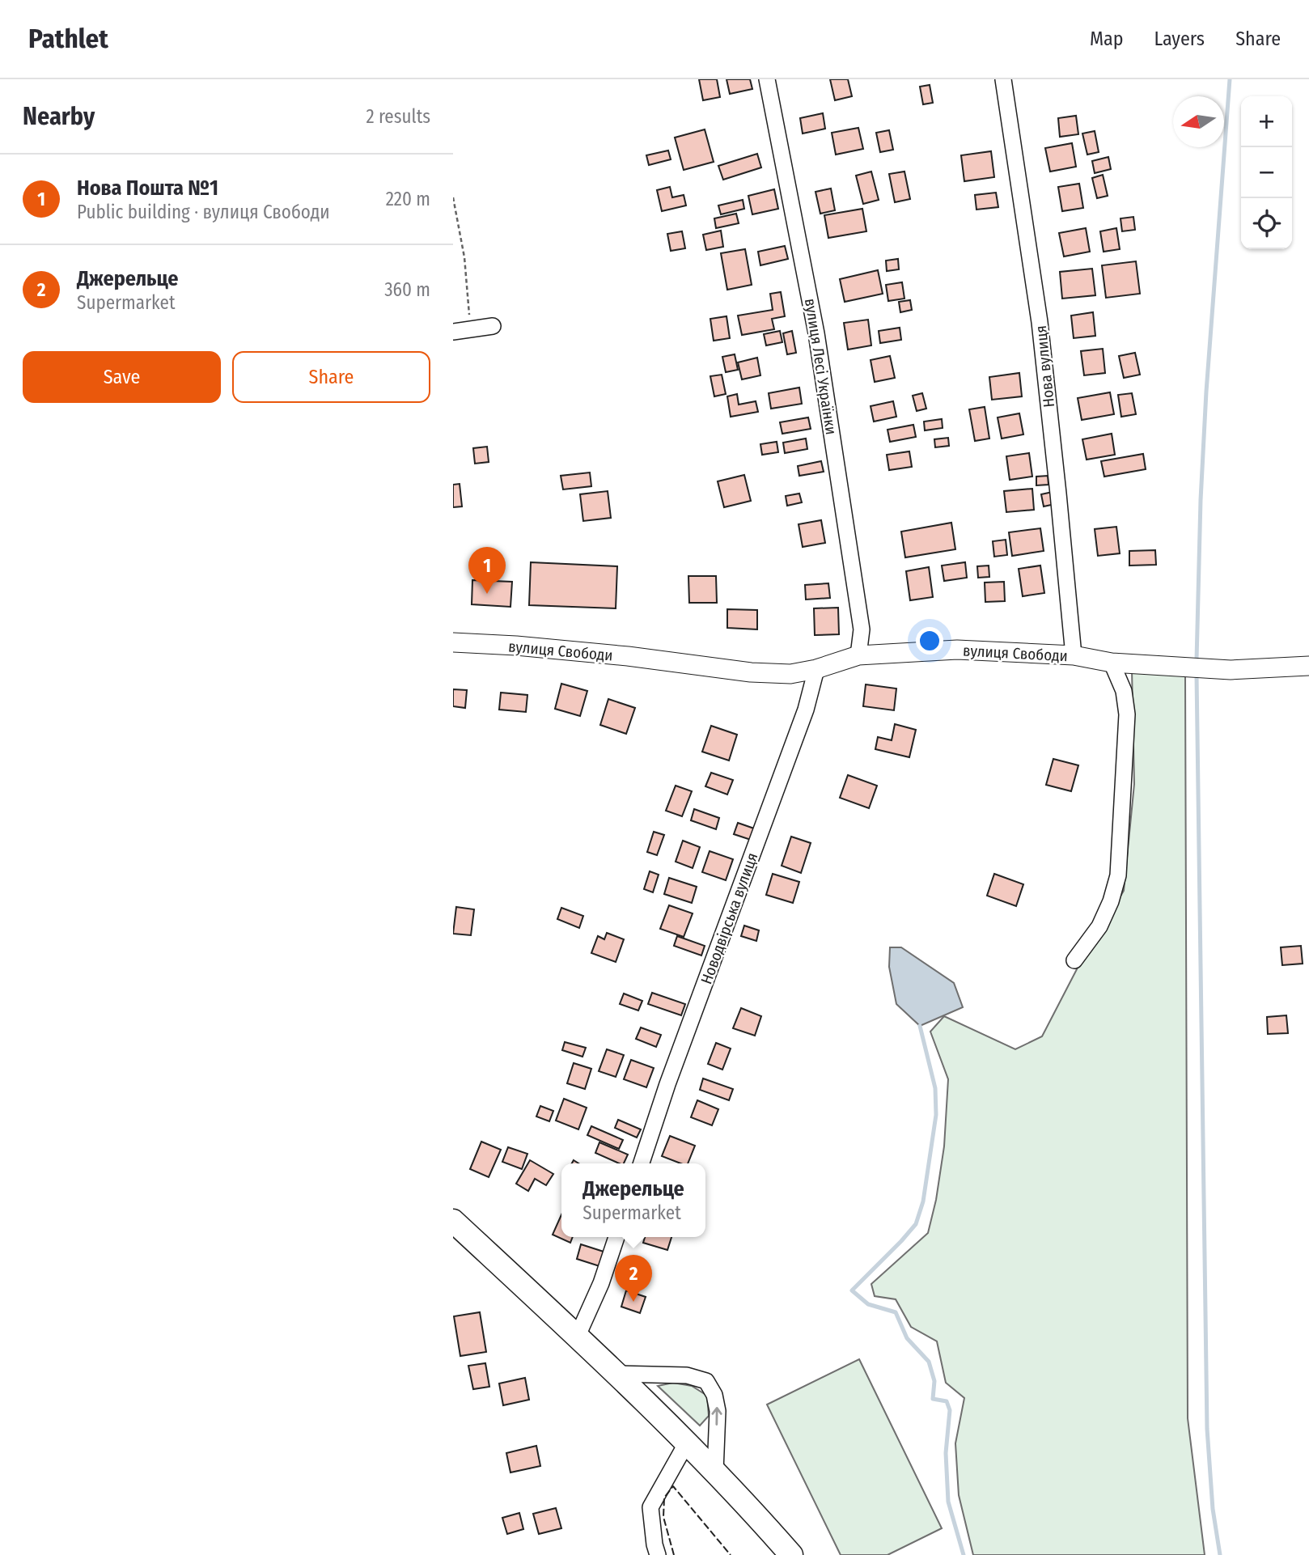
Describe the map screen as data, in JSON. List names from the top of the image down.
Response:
{
  "streets": {
    "main road": ["вулиця Свободи"],
    "street": ["вулиця Лесі Українки", "Нова вулиця", "Новодвірська вулиця"]
  },
  "crossings": [
    ["вулиця Лесі Українки", "вулиця Свободи"],
    ["Нова вулиця", "вулиця Свободи"],
    ["вулиця Свободи", "Новодвірська вулиця"]
  ],
  "north": "left",
  "page": {
    "header": "Pathlet",
    "nav": ["Map", "Layers", "Share"],
    "heading": ["Nearby", "2 results"],
    "map_buttons": ["+", "−"],
    "list": [
      {
        "mark": "1",
        "name": "Нова Пошта №1",
        "note": "Public building · вулиця Свободи",
        "value": "220 m"
      },
      {
        "mark": "2",
        "name": "Джерельце",
        "note": "Supermarket",
        "value": "360 m"
      }
    ],
    "buttons": ["Save", "Share"],
    "pins": ["1", "2"],
    "popup": ["Джерельце", "Supermarket"]
  }
}
